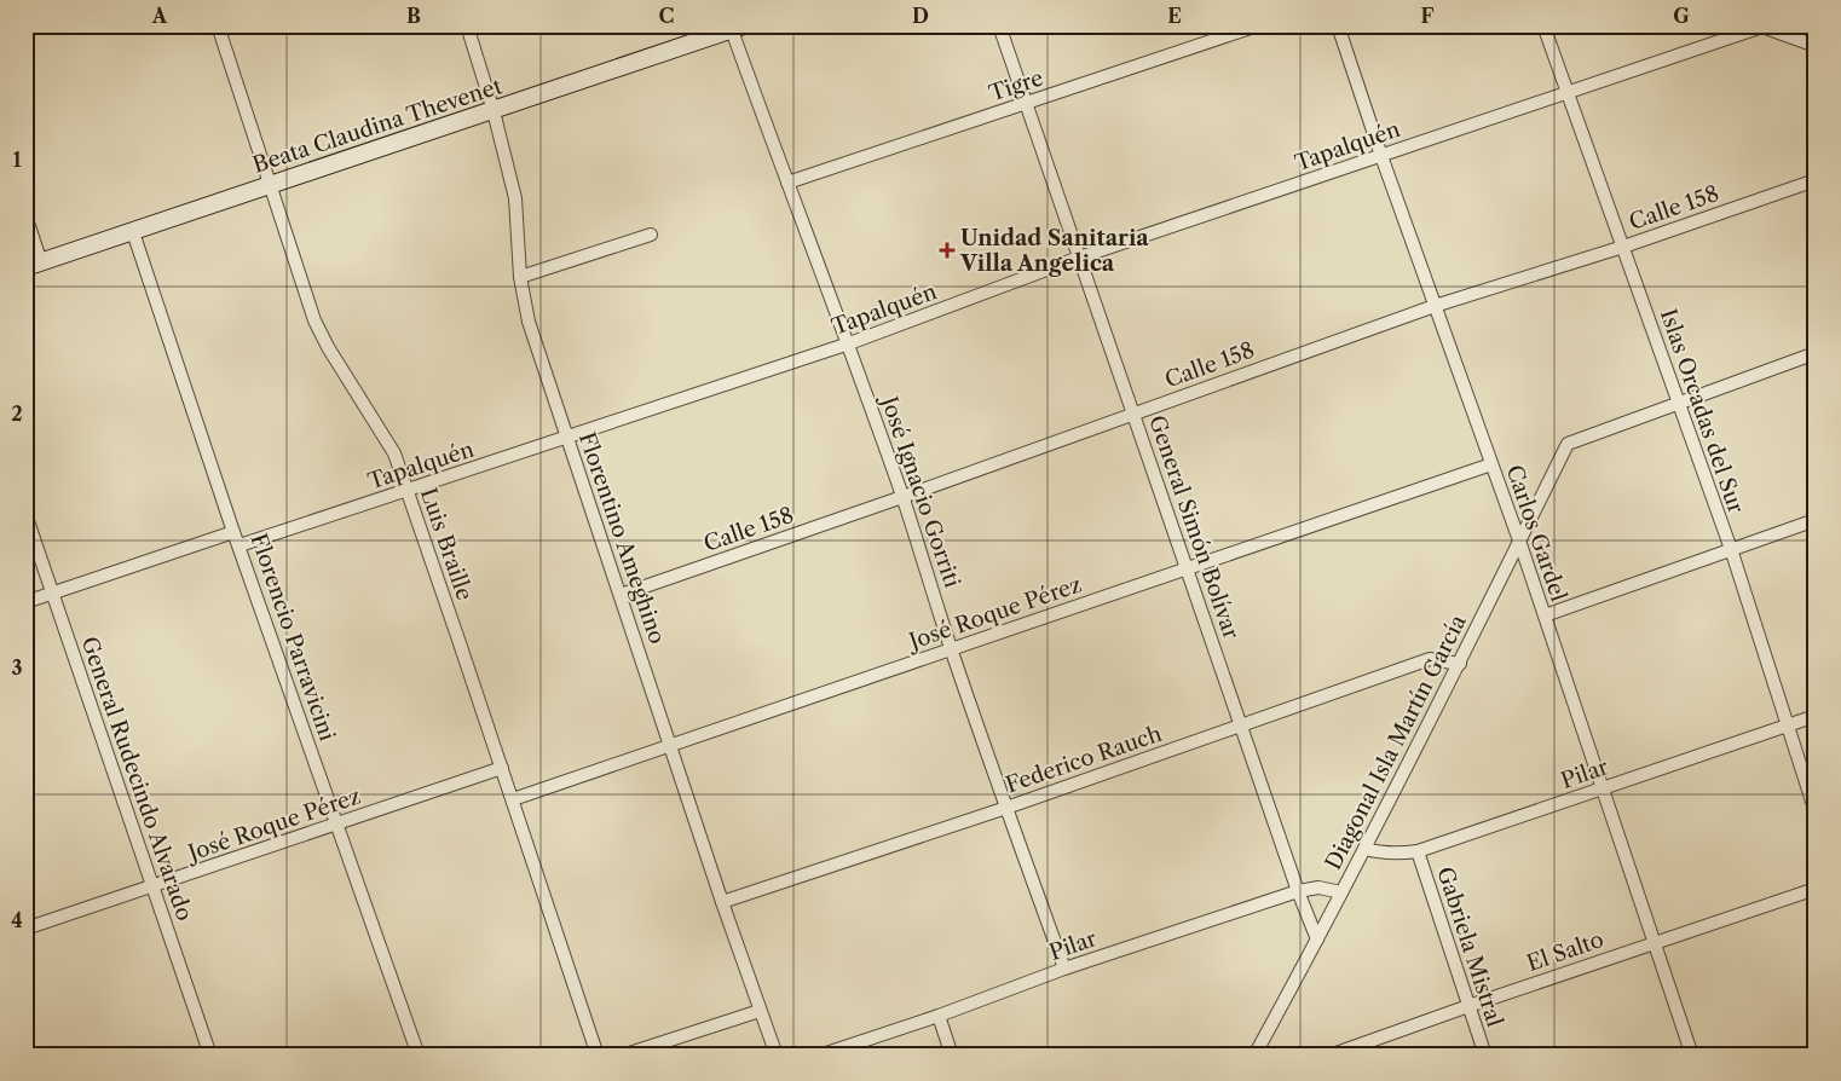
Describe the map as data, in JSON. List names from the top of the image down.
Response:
{
  "streets": {
    "main road": ["Beata Claudina Thevenet"],
    "street": [
      "Tigre",
      "Tapalquén",
      "Calle 158",
      "Islas Orcadas del Sur",
      "José Ignacio Gorriti",
      "General Simón Bolívar",
      "Carlos Gardel",
      "Florentino Ameghino",
      "Luis Braille",
      "José Roque Pérez",
      "Florencio Parravicini",
      "Diagonal Isla Martín García",
      "Federico Rauch",
      "Pilar",
      "General Rudecindo Alvarado",
      "Gabriela Mistral",
      "El Salto"
    ]
  },
  "crossings": [
    ["Tigre", "José Ignacio Gorriti"],
    ["Tigre", "General Simón Bolívar"],
    ["Beata Claudina Thevenet", "José Ignacio Gorriti"],
    ["Beata Claudina Thevenet", "Florentino Ameghino"],
    ["Beata Claudina Thevenet", "Luis Braille"],
    ["Beata Claudina Thevenet", "Florencio Parravicini"],
    ["Tapalquén", "Islas Orcadas del Sur"],
    ["Tapalquén", "José Ignacio Gorriti"],
    ["Tapalquén", "General Simón Bolívar"],
    ["Tapalquén", "Carlos Gardel"],
    ["Tapalquén", "Florentino Ameghino"],
    ["Tapalquén", "Luis Braille"],
    ["Tapalquén", "Florencio Parravicini"],
    ["Calle 158", "Islas Orcadas del Sur"],
    ["Calle 158", "José Ignacio Gorriti"],
    ["Calle 158", "General Simón Bolívar"],
    ["Calle 158", "Carlos Gardel"],
    ["Calle 158", "Florentino Ameghino"],
    ["Islas Orcadas del Sur", "Diagonal Isla Martín García"],
    ["Islas Orcadas del Sur", "Pilar"],
    ["José Ignacio Gorriti", "José Roque Pérez"],
    ["José Ignacio Gorriti", "Federico Rauch"],
    ["José Ignacio Gorriti", "Pilar"],
    ["General Simón Bolívar", "José Roque Pérez"],
    ["General Simón Bolívar", "Diagonal Isla Martín García"],
    ["General Simón Bolívar", "Federico Rauch"],
    ["General Simón Bolívar", "Pilar"],
    ["Carlos Gardel", "José Roque Pérez"],
    ["Carlos Gardel", "Diagonal Isla Martín García"],
    ["Carlos Gardel", "Pilar"],
    ["Carlos Gardel", "El Salto"],
    ["Florentino Ameghino", "José Roque Pérez"],
    ["Florentino Ameghino", "Federico Rauch"],
    ["Luis Braille", "José Roque Pérez"],
    ["José Roque Pérez", "Florencio Parravicini"],
    ["José Roque Pérez", "General Rudecindo Alvarado"],
    ["Diagonal Isla Martín García", "Federico Rauch"],
    ["Diagonal Isla Martín García", "Pilar"],
    ["Pilar", "Gabriela Mistral"],
    ["Gabriela Mistral", "El Salto"]
  ],
  "places": {
    "health": ["Unidad Sanitaria Villa Angelica"]
  },
  "grid": {
    "columns": [
      "A",
      "B",
      "C",
      "D",
      "E",
      "F",
      "G"
    ],
    "rows": [
      "1",
      "2",
      "3",
      "4"
    ]
  }
}
